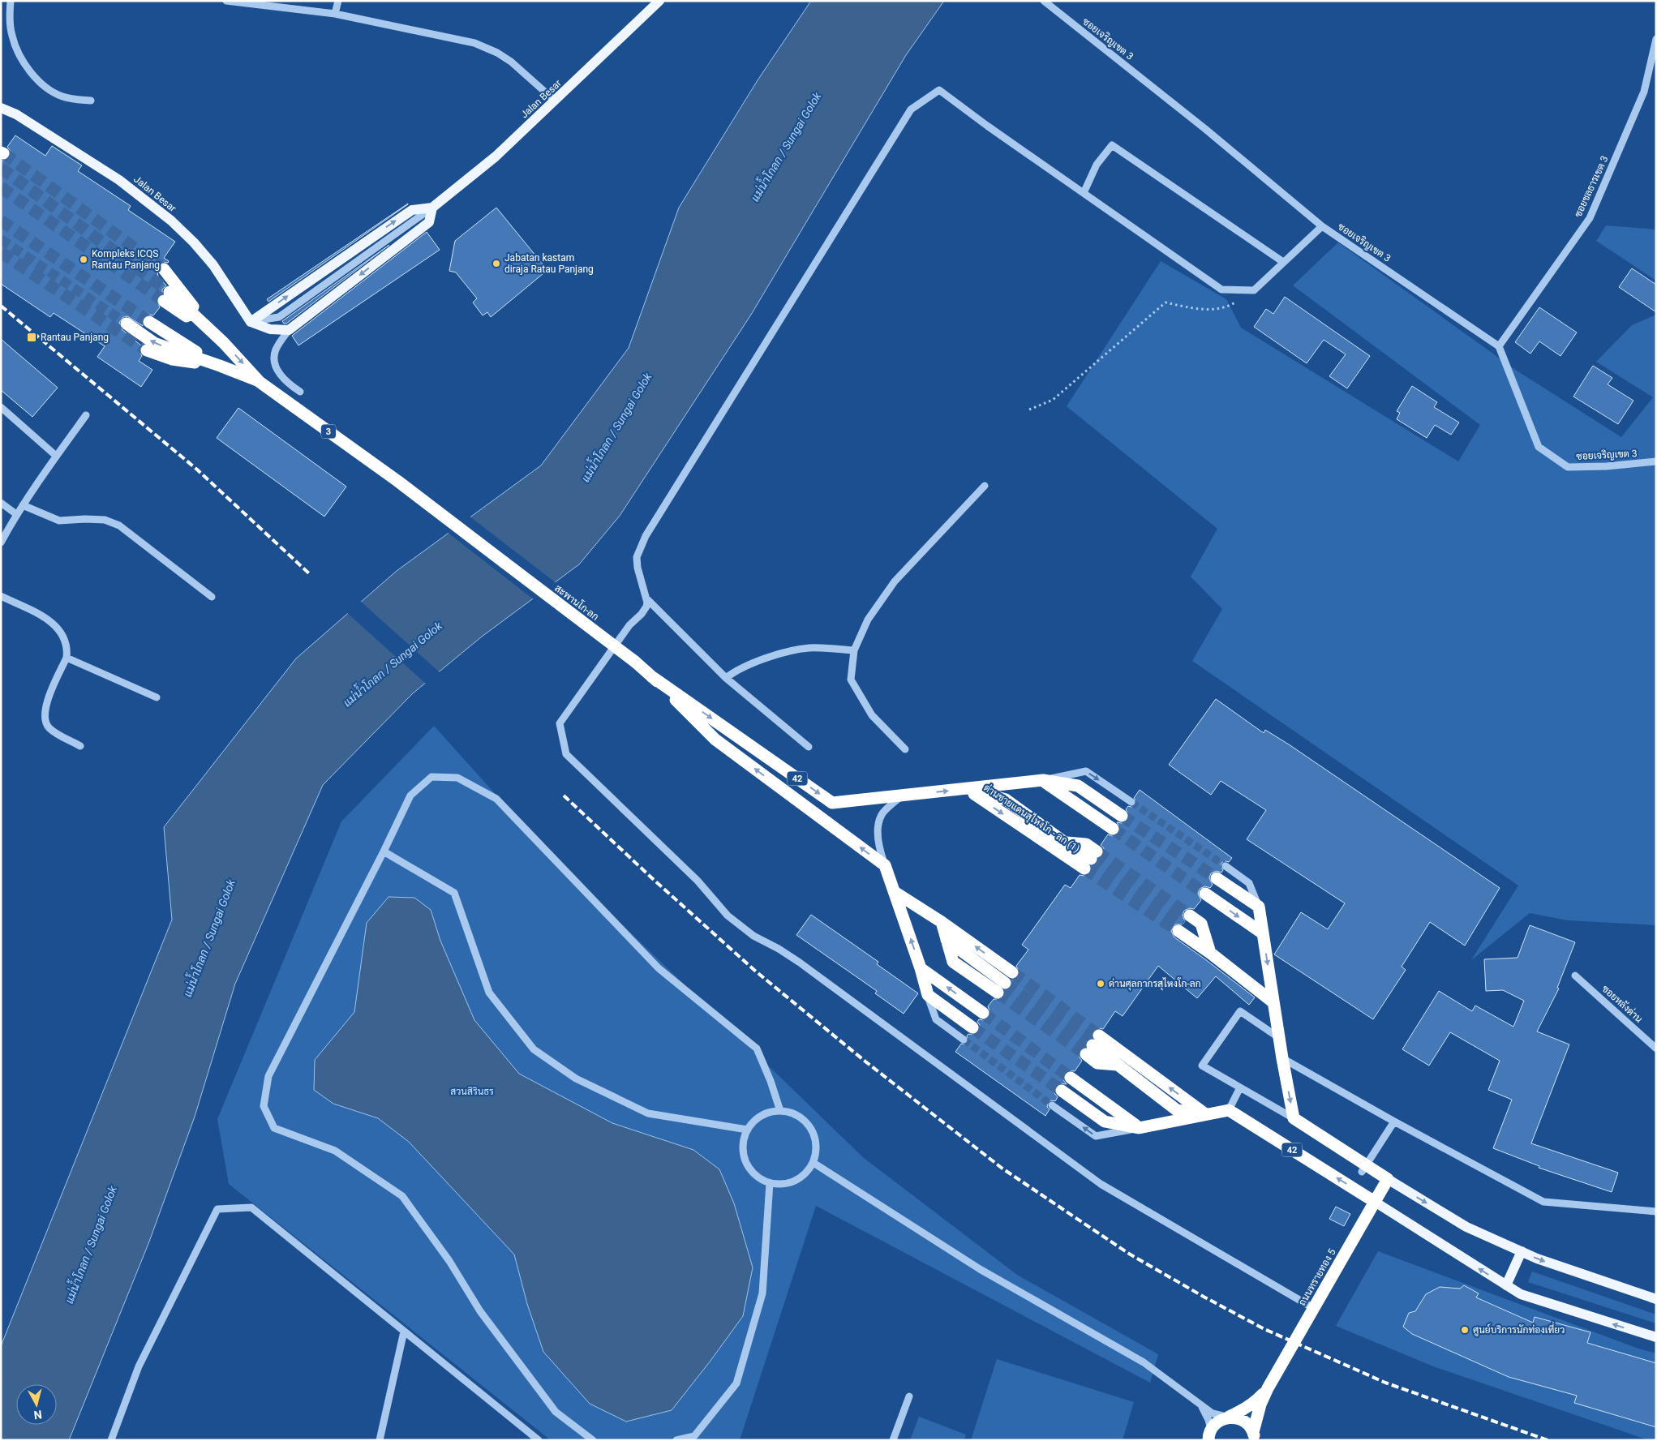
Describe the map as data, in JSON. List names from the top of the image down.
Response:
{
  "streets": {
    "highway": [
      "3",
      "สะพานโก-ลก",
      "42",
      "ด่านชายแดนสุไหงโก - ลก (1)",
      "ถนนทรายทอง 5"
    ],
    "main road": ["Jalan Besar"],
    "street": ["ซอยเจริญเขต 3", "ซอยชลธารเขต 3", "ซอยหลังด่าน"]
  },
  "crossings": [
    ["ซอยเจริญเขต 3", "ซอยชลธารเขต 3"],
    ["3", "สะพานโก-ลก"],
    ["สะพานโก-ลก", "42"],
    ["42", "ด่านชายแดนสุไหงโก - ลก (1)"],
    ["42", "ถนนทรายทอง 5"]
  ],
  "water": ["แม่น้ำโกลก / Sungai Golok"],
  "parks": ["สวนสิรินธร"],
  "places": {
    "other": [
      "Kompleks ICQS Rantau Panjang",
      "Jabatan kastam diraja Ratau Panjang",
      "ด่านศุลกากรสุไหงโก-ลก",
      "ศูนย์บริการนักท่องเที่ยว"
    ],
    "transit": ["Rantau Panjang"]
  },
  "north": "bottom"
}
